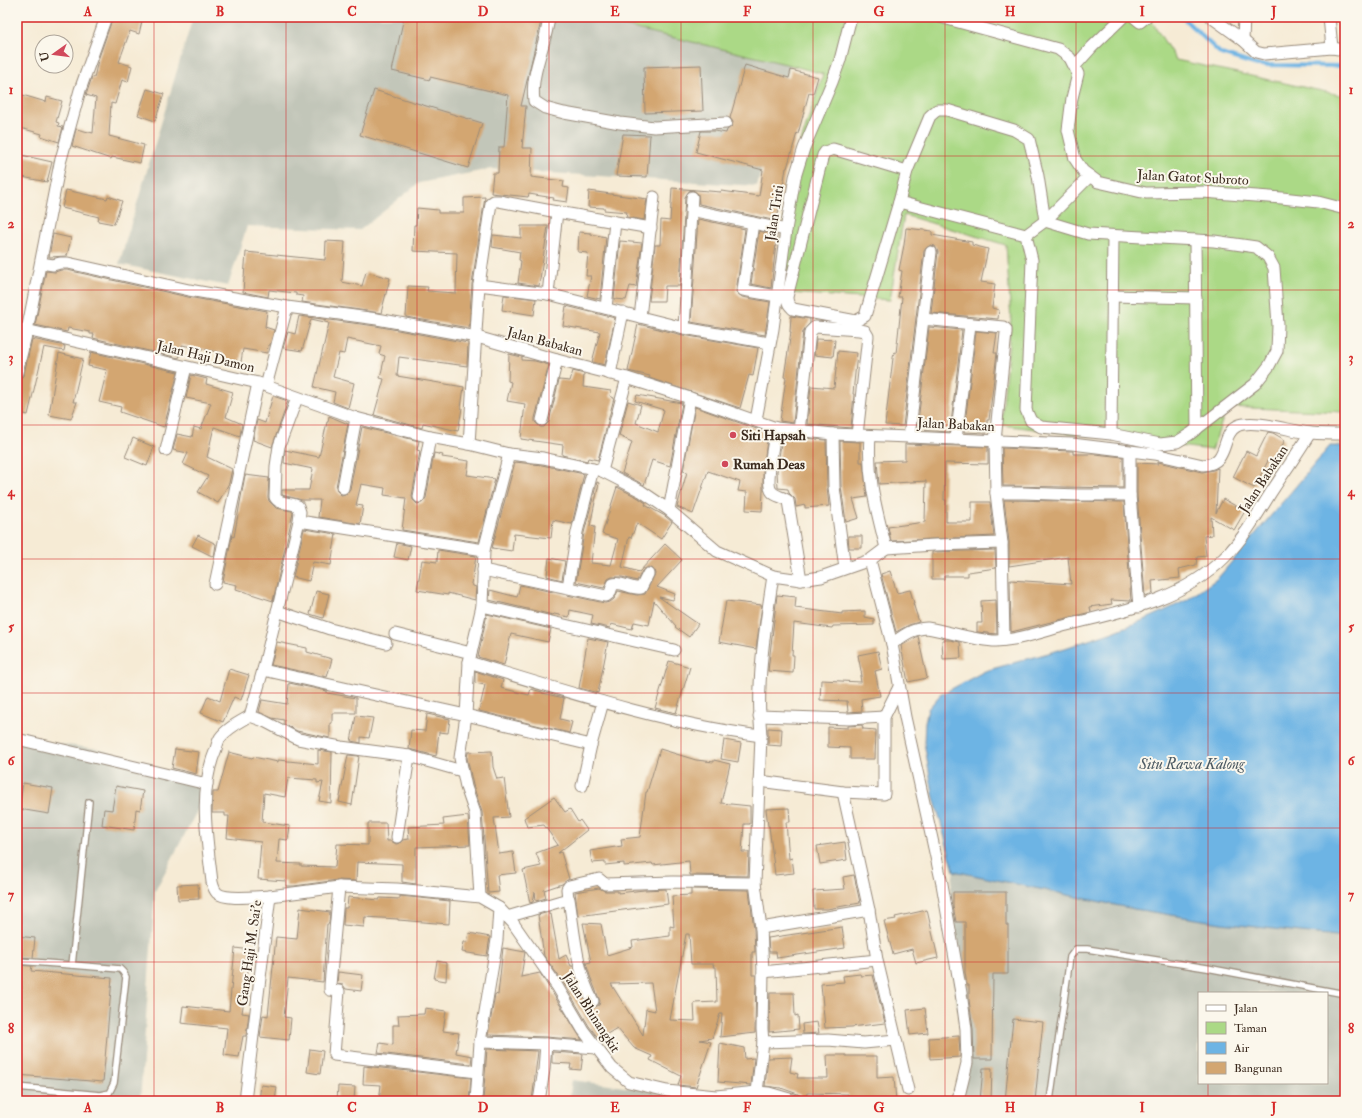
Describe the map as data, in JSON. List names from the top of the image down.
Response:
{
  "streets": {
    "street": [
      "Jalan Gatot Subroto",
      "Jalan Triti",
      "Jalan Babakan",
      "Jalan Haji Damon",
      "Gang Haji M. Sai'e",
      "Jalan Bhinangkit"
    ]
  },
  "crossings": [
    ["Jalan Triti", "Jalan Babakan"],
    ["Gang Haji M. Sai'e", "Jalan Bhinangkit"]
  ],
  "water": ["Situ Rawa Kalong"],
  "places": ["Siti Hapsah", "Rumah Deas"],
  "legend": [
    "Jalan",
    "Taman",
    "Air",
    "Bangunan"
  ],
  "north": "left",
  "grid": {
    "columns": [
      "A",
      "B",
      "C",
      "D",
      "E",
      "F",
      "G",
      "H",
      "I",
      "J"
    ],
    "rows": [
      "1",
      "2",
      "3",
      "4",
      "5",
      "6",
      "7",
      "8"
    ]
  }
}
